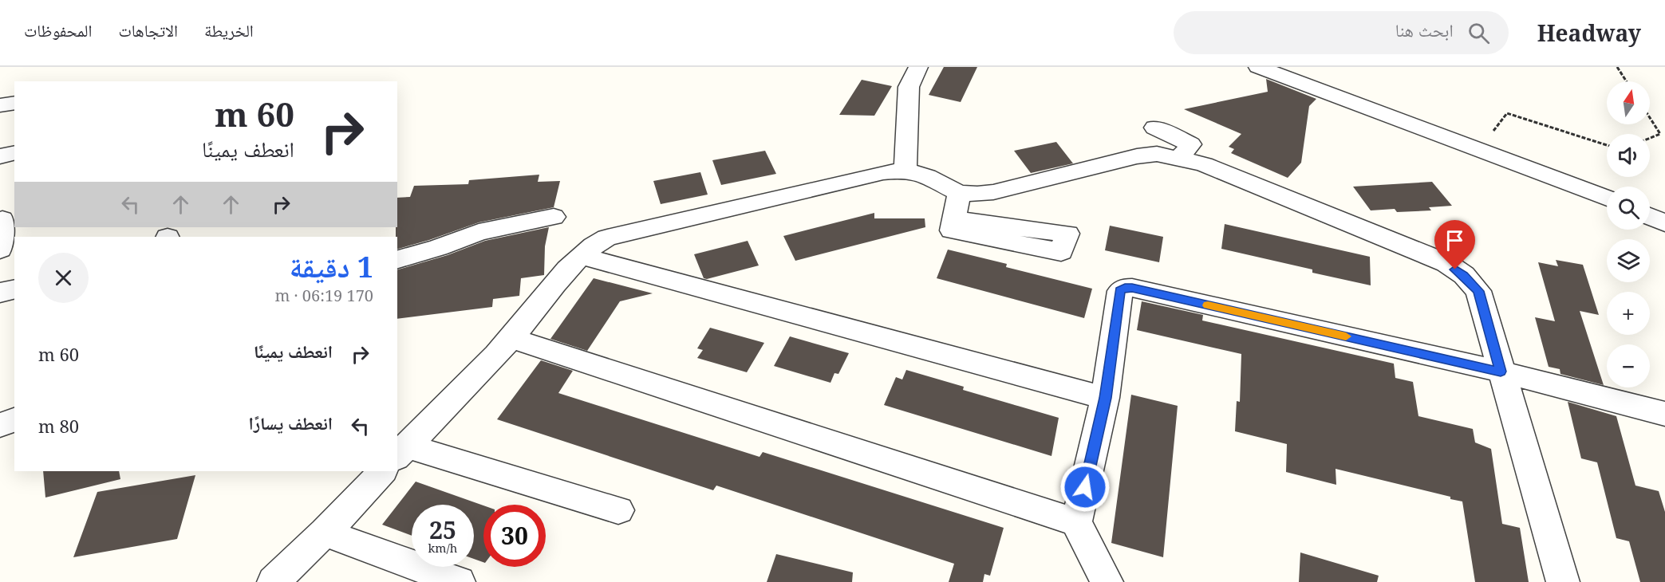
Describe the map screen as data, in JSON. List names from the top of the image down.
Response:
{
  "north": "top",
  "page": {
    "header": "Headway",
    "search": "ابحث هنا",
    "nav": ["الخريطة", "الاتجاهات", "المحفوظات"],
    "map_buttons": ["+", "−"],
    "turn": ["60 m", "انعطف يمينًا"],
    "heading": ["1 دقيقة", "170 m · 06:19"],
    "list": [
      {
        "name": "انعطف يمينًا",
        "value": "60 m"
      },
      {
        "name": "انعطف يسارًا",
        "value": "80 m"
      }
    ],
    "speed": "25 km/h",
    "limit": "30"
  }
}
